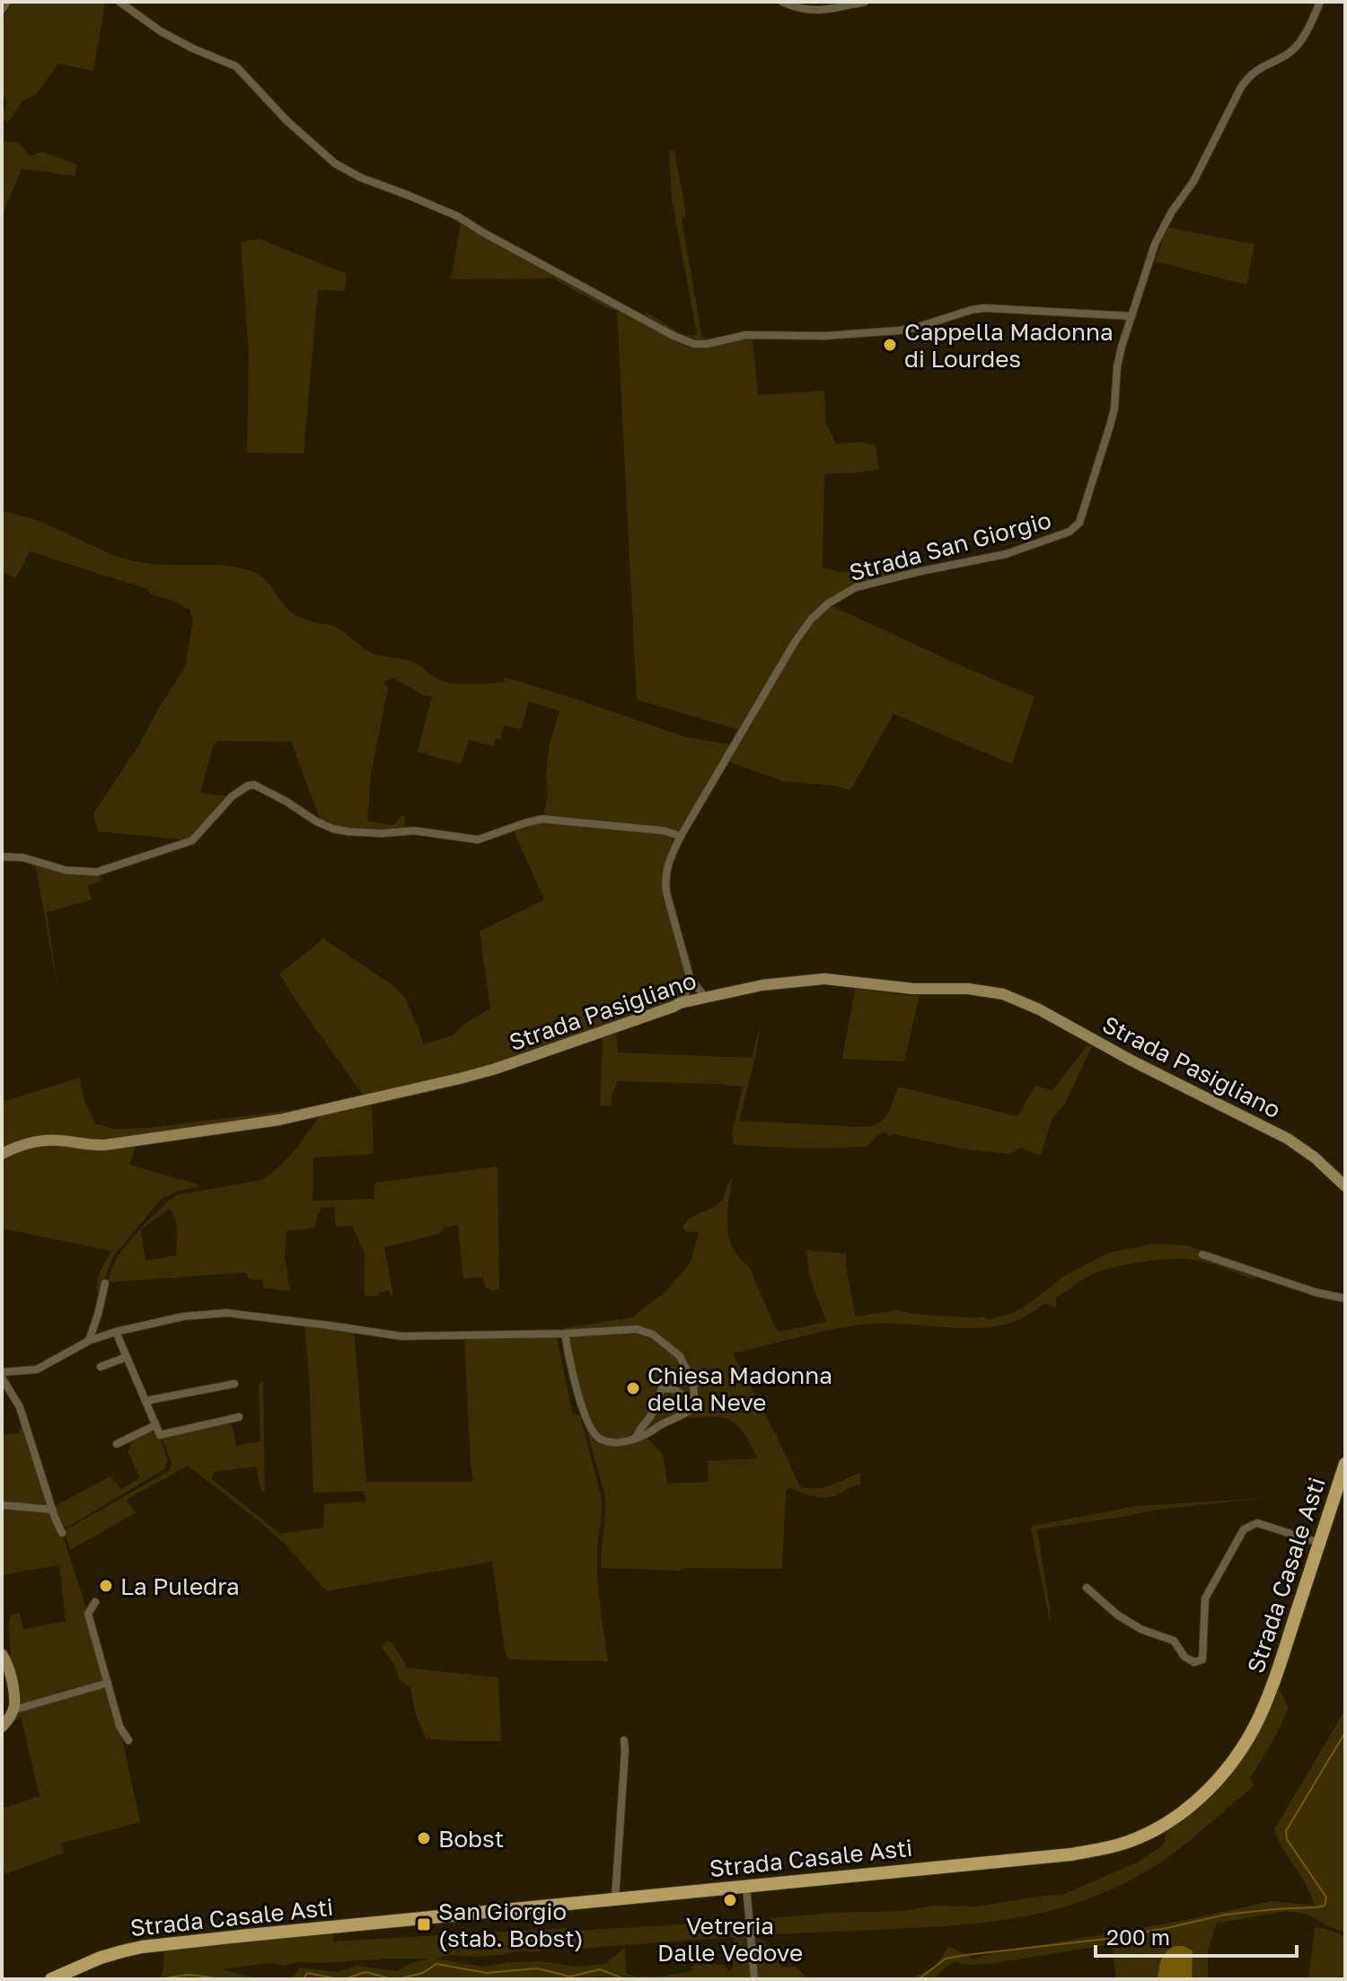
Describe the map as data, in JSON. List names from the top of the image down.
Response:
{
  "streets": {
    "main road": ["Strada Casale Asti"],
    "street": ["Strada San Giorgio", "Strada Pasigliano"]
  },
  "places": {
    "other": [
      "Cappella Madonna di Lourdes",
      "Chiesa Madonna della Neve",
      "La Puledra",
      "Bobst",
      "Vetreria Dalle Vedove"
    ],
    "transit": ["San Giorgio (stab. Bobst)"]
  },
  "scale_bar": "200 m"
}
